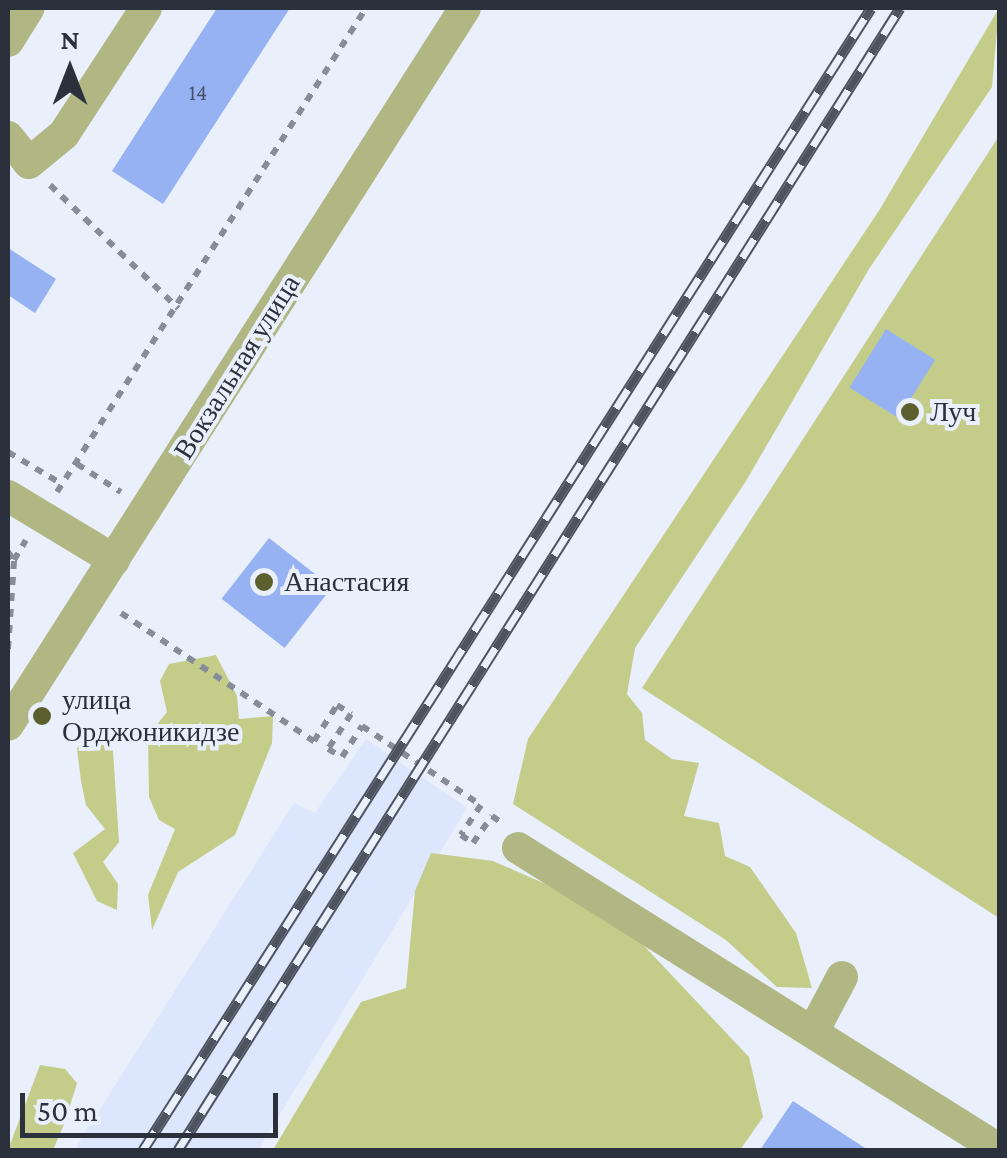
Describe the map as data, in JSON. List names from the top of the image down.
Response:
{
  "streets": {
    "street": ["Вокзальная улица"]
  },
  "places": ["Луч", "Анастасия", "улица Орджоникидзе"],
  "house_numbers": ["14"],
  "scale_bar": "50 m",
  "north": "top"
}
